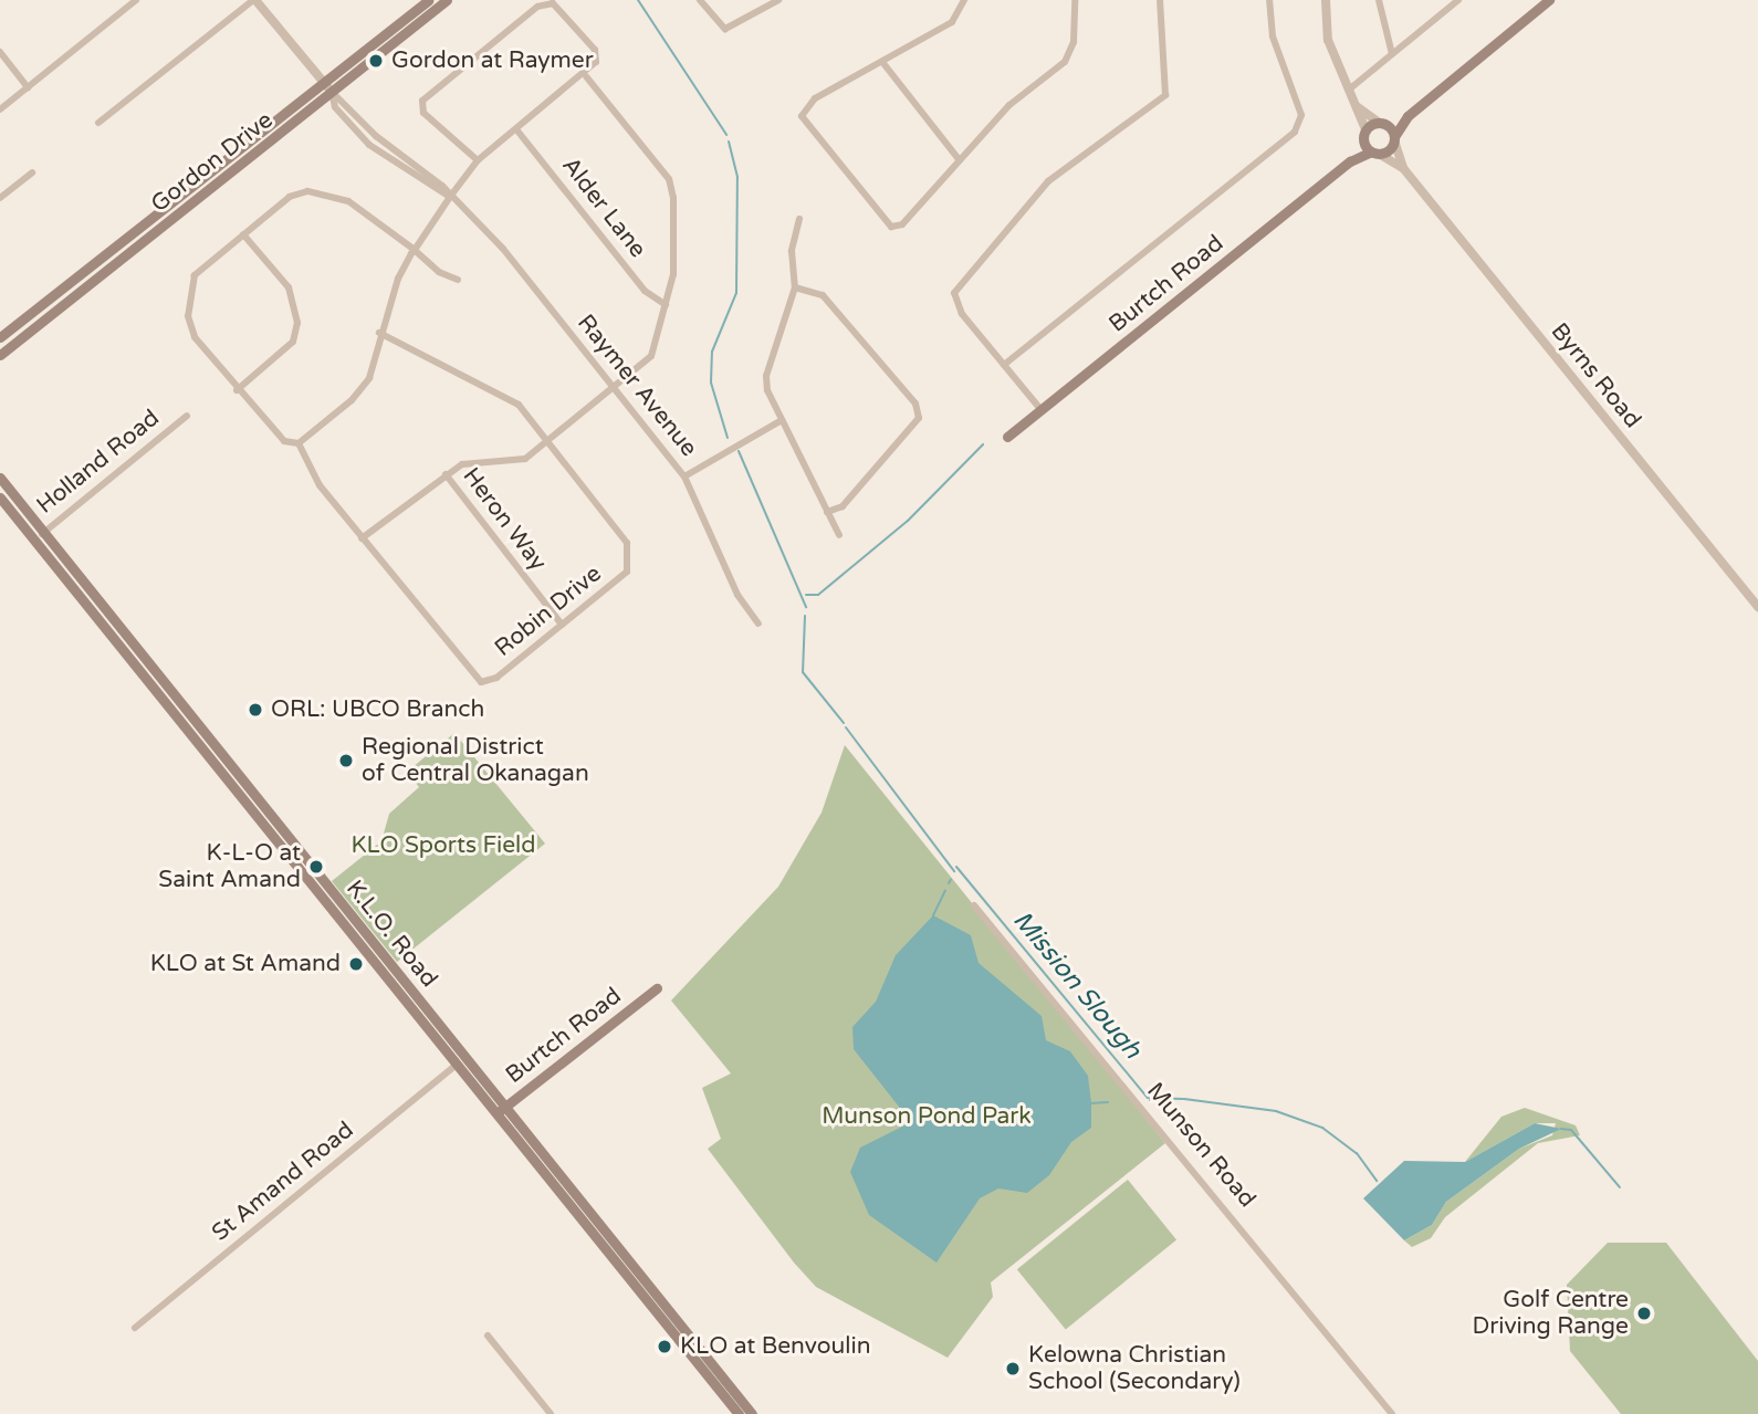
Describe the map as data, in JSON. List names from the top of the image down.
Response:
{
  "streets": {
    "main road": ["Gordon Drive", "Burtch Road", "K.L.O. Road"],
    "street": [
      "Alder Lane",
      "Byrns Road",
      "Raymer Avenue",
      "Holland Road",
      "Heron Way",
      "Robin Drive",
      "Munson Road",
      "St Amand Road"
    ]
  },
  "crossings": [
    ["Gordon Drive", "Raymer Avenue"],
    ["Burtch Road", "Byrns Road"],
    ["Burtch Road", "K.L.O. Road"],
    ["Holland Road", "K.L.O. Road"],
    ["Heron Way", "Robin Drive"],
    ["K.L.O. Road", "St Amand Road"]
  ],
  "water": ["Mission Slough"],
  "parks": ["KLO Sports Field", "Munson Pond Park"],
  "places": [
    "Gordon at Raymer",
    "ORL: UBCO Branch",
    "Regional District of Central Okanagan",
    "K-L-O at Saint Amand",
    "KLO at St Amand",
    "Golf Centre Driving Range",
    "KLO at Benvoulin",
    "Kelowna Christian School (Secondary)"
  ]
}
